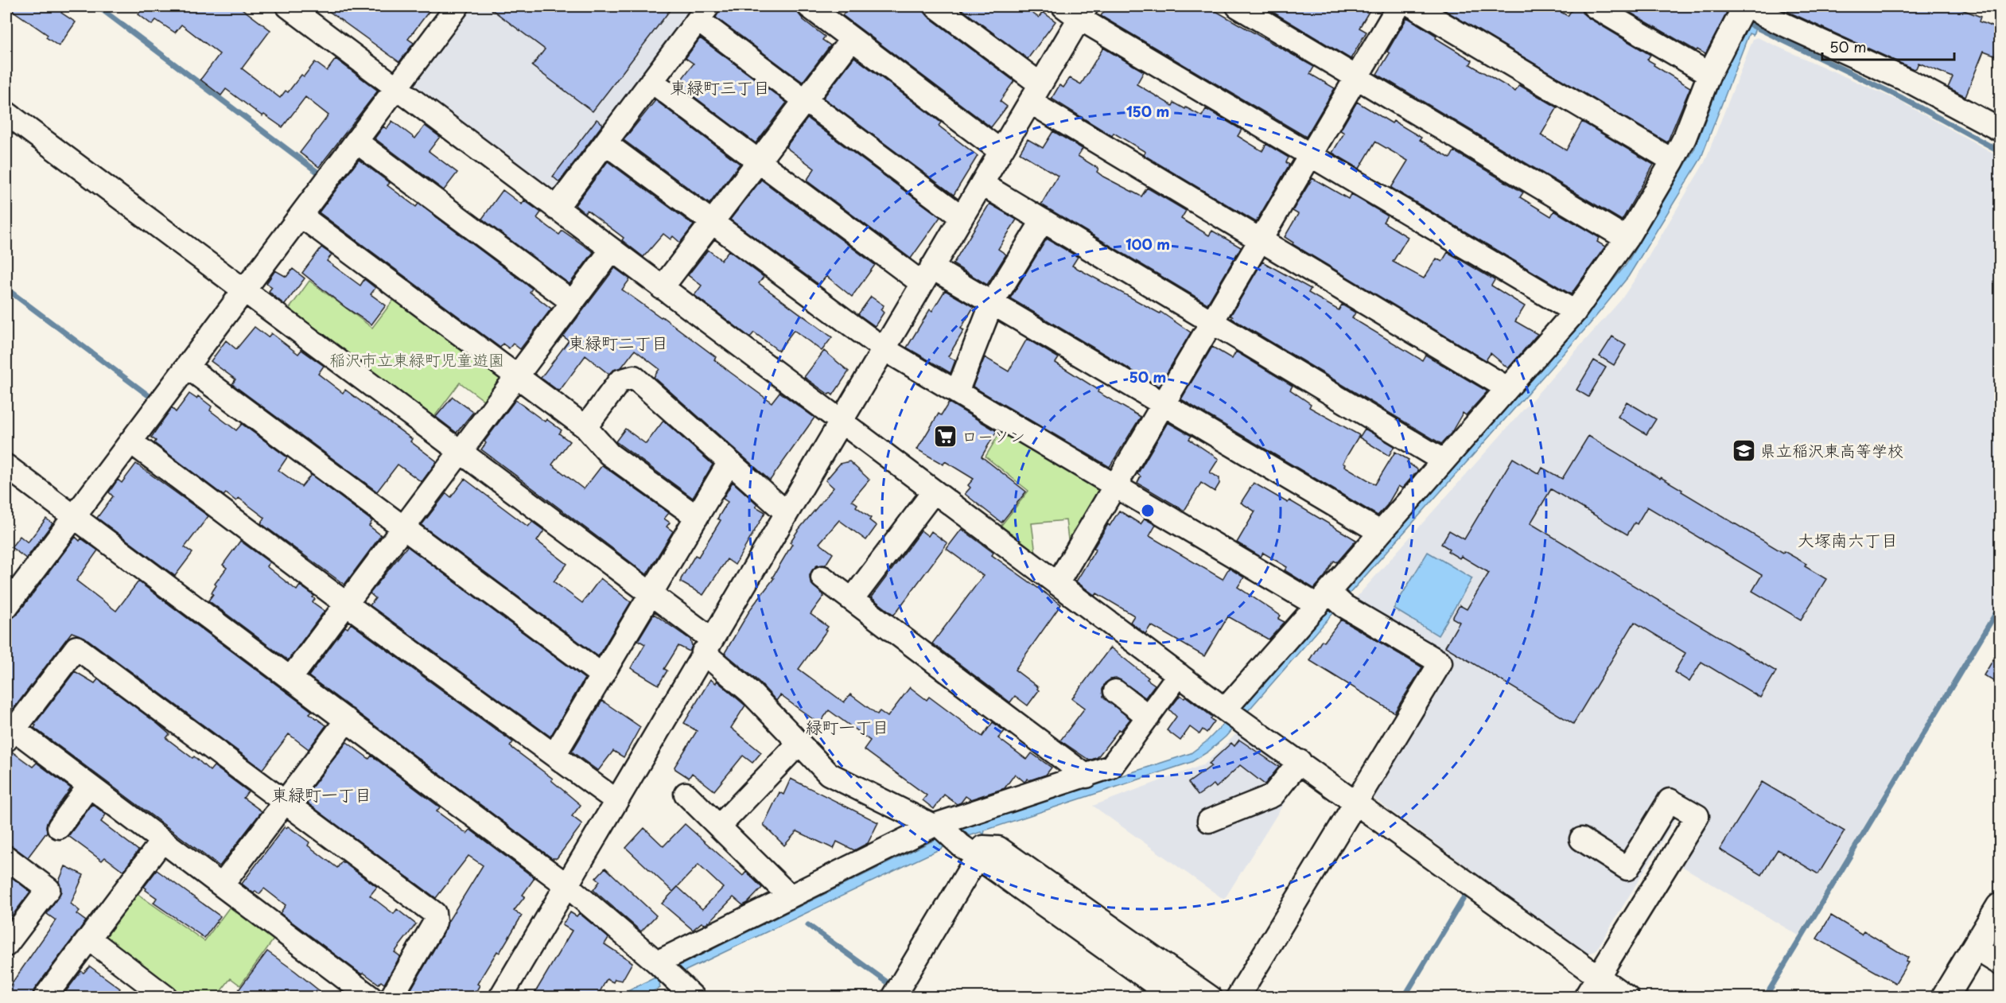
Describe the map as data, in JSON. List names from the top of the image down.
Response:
{
  "districts": [
    "東緑町三丁目",
    "東緑町二丁目",
    "大塚南六丁目",
    "緑町一丁目",
    "東緑町一丁目"
  ],
  "parks": ["稲沢市立東緑町児童遊園"],
  "places": {
    "supermarket": ["ローソン"],
    "school or university": ["県立稲沢東高等学校"]
  },
  "scale_bar": "50 m",
  "rings": ["150 m", "100 m", "50 m"]
}
